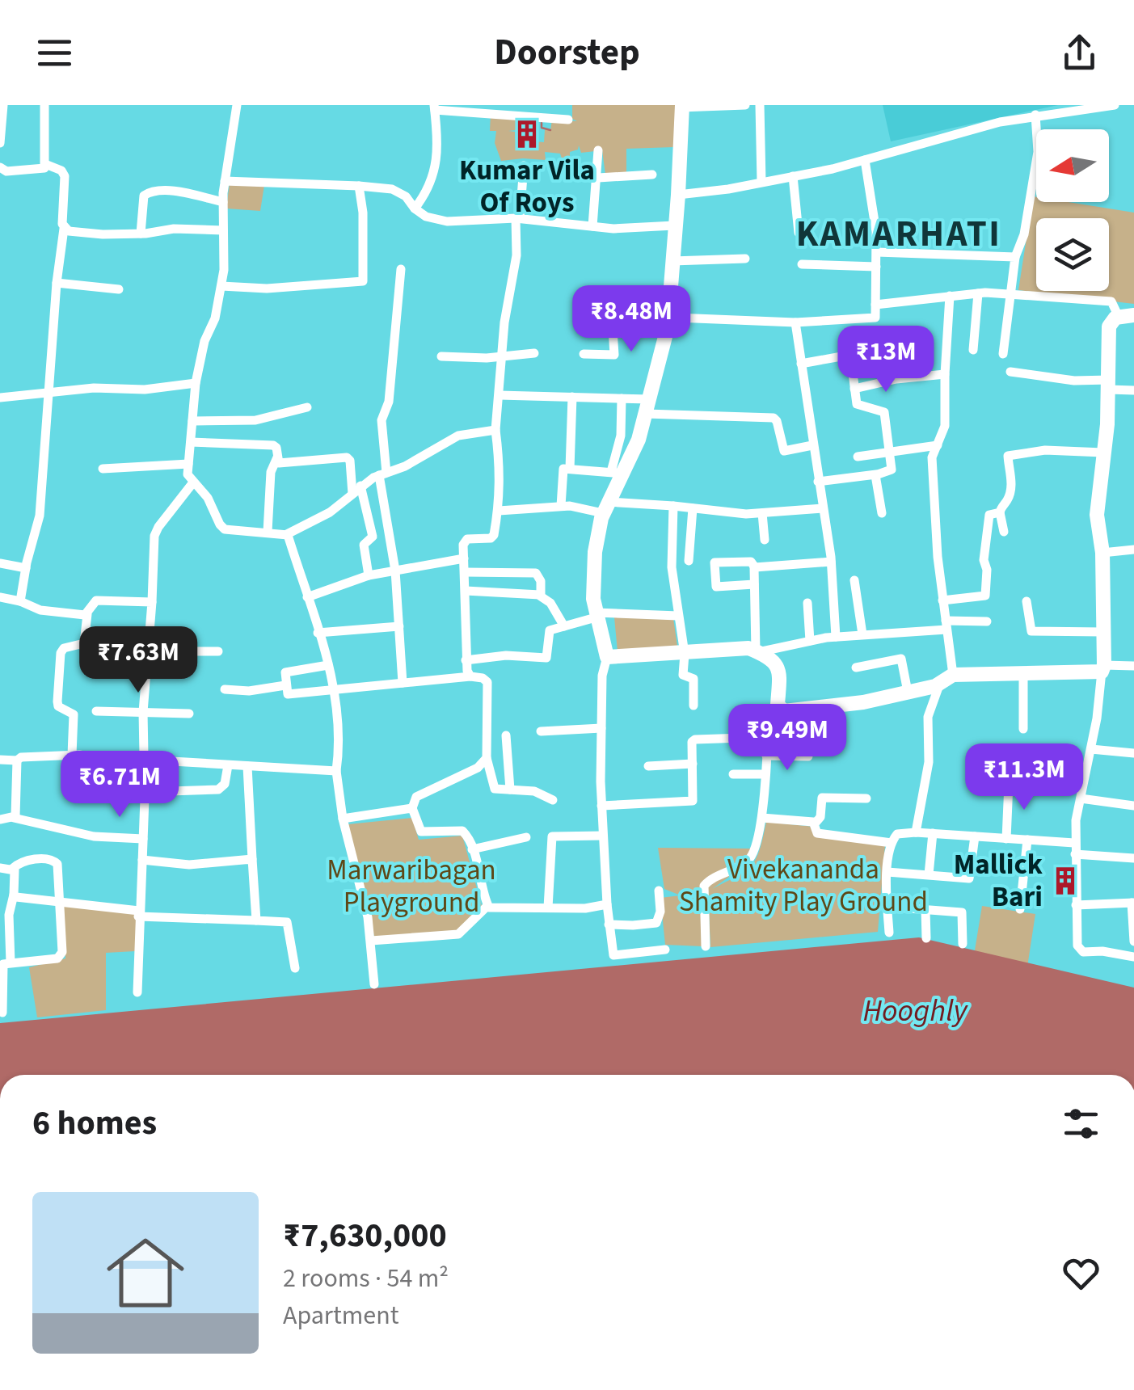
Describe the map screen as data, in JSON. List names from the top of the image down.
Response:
{
  "districts": ["KAMARHATI"],
  "water": ["Hooghly"],
  "parks": ["Vivekananda Shamity Play Ground", "Marwaribagan Playground"],
  "places": {
    "building": ["Kumar Vila Of Roys", "Mallick Bari"]
  },
  "north": "left",
  "page": {
    "header": "Doorstep",
    "price": [
      "₹8.48M",
      "₹13M",
      "₹7.63M",
      "₹9.49M",
      "₹11.3M",
      "₹6.71M"
    ],
    "heading": "6 homes",
    "list": [
      {
        "name": "₹7,630,000",
        "note": "2 rooms · 54 m² · Apartment"
      }
    ]
  }
}
